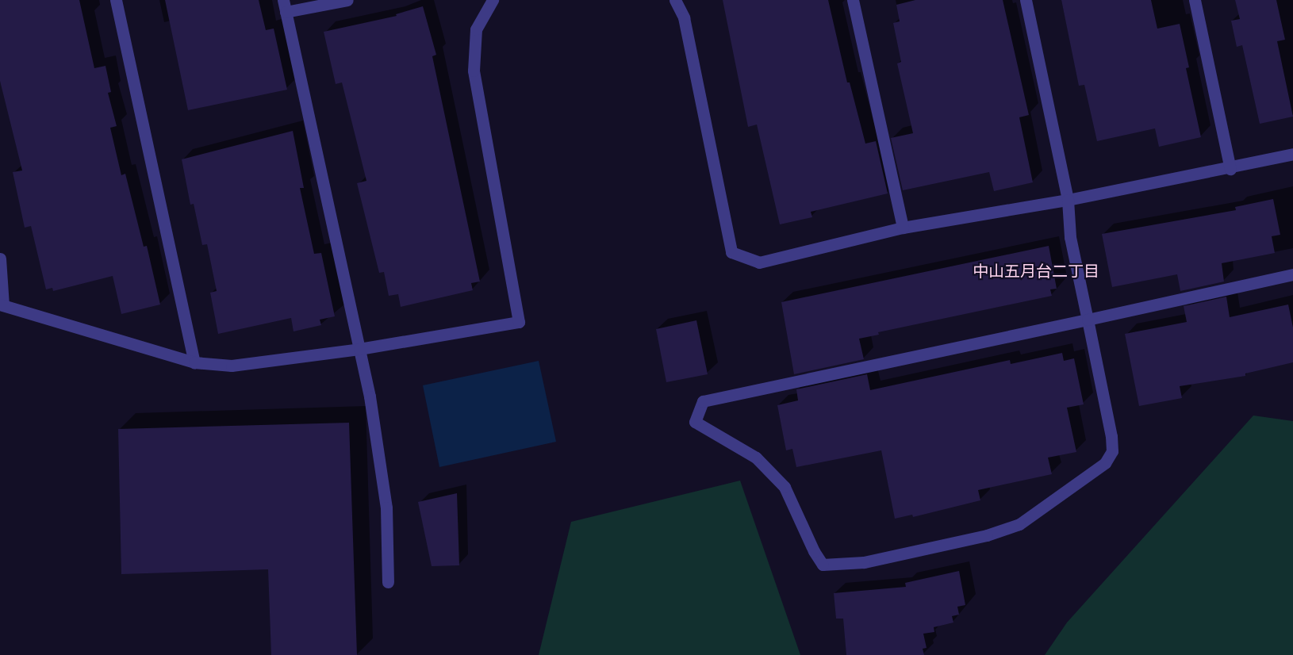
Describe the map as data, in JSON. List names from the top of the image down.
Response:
{
  "districts": ["中山五月台二丁目"]
}
